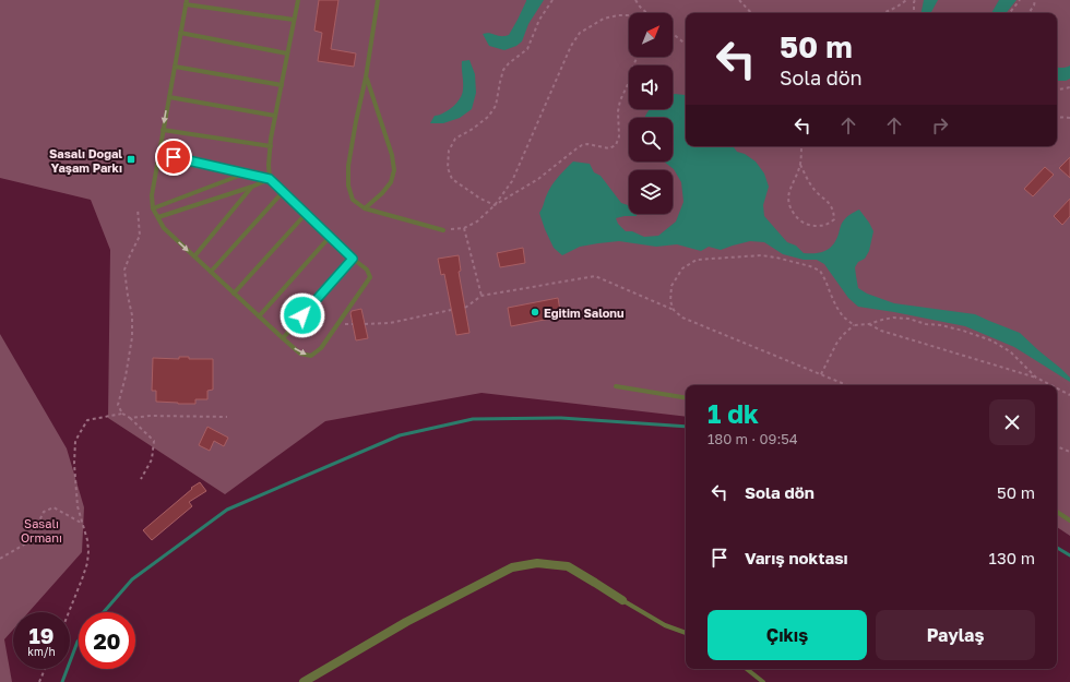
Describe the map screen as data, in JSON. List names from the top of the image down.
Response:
{
  "parks": ["Sasalı Ormanı"],
  "places": {
    "transit": ["Sasalı Doğal Yaşam Parkı"],
    "other": ["Eğitim Salonu"]
  },
  "north": "top right",
  "page": {
    "turn": ["50 m", "Sola dön"],
    "heading": ["1 dk", "180 m · 09:54"],
    "list": [
      {
        "name": "Sola dön",
        "value": "50 m"
      },
      {
        "name": "Varış noktası",
        "value": "130 m"
      }
    ],
    "buttons": ["Çıkış", "Paylaş"],
    "speed": "19 km/h",
    "limit": "20"
  }
}
